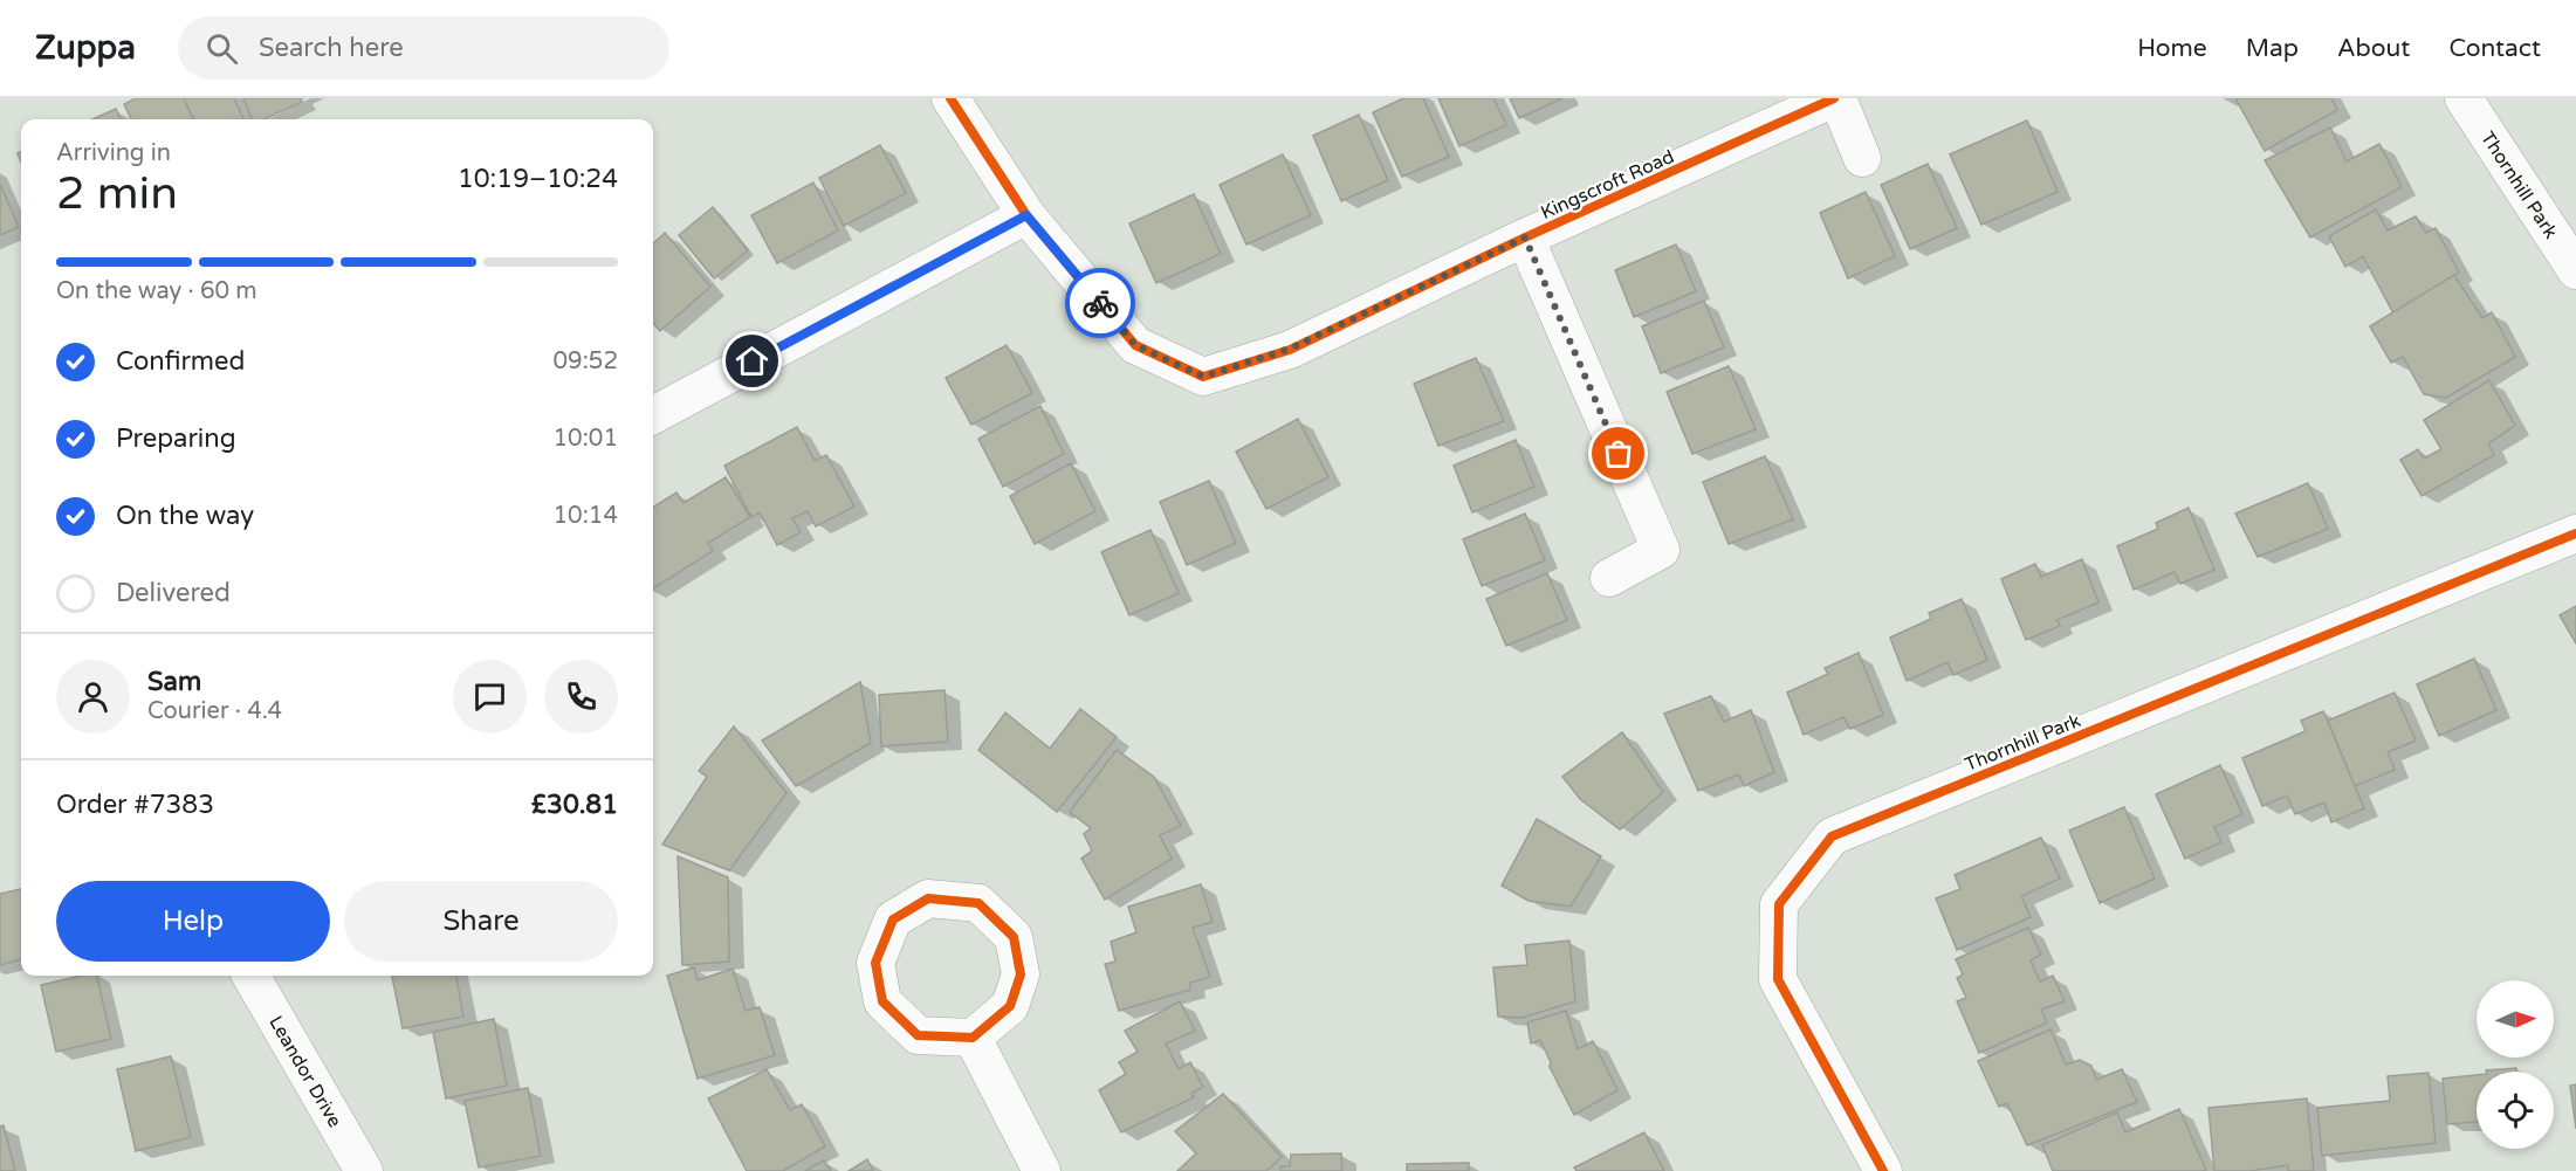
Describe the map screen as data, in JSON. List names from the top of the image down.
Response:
{
  "streets": {
    "street": ["Kingscroft Road", "Thornhill Park", "Leandor Drive"]
  },
  "north": "right",
  "page": {
    "header": "Zuppa",
    "search": "Search here",
    "nav": [
      "Home",
      "Map",
      "About",
      "Contact"
    ],
    "heading": ["2 min", "Arriving in", "10:19–10:24"],
    "panel": [
      "Sam",
      "Courier · 4.4",
      "Order #7383",
      "£30.81"
    ],
    "bar": "On the way · 60 m",
    "list": [
      ["Confirmed", "09:52"],
      ["Preparing", "10:01"],
      ["On the way", "10:14"],
      "Delivered"
    ],
    "buttons": ["Help", "Share"]
  }
}
